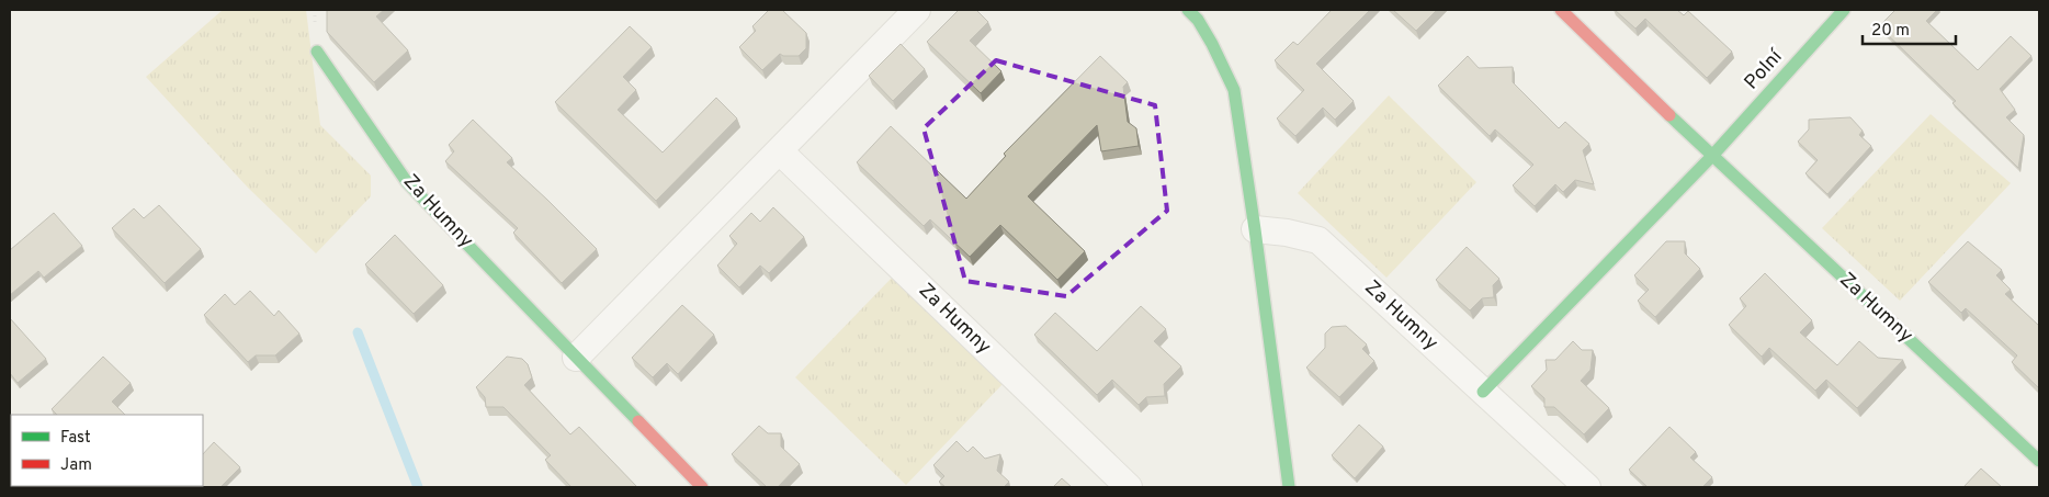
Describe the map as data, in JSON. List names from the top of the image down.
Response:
{
  "streets": {
    "street": ["Polní", "Za Humny"]
  },
  "crossings": [
    ["Polní", "Za Humny"]
  ],
  "legend": ["Fast", "Jam"],
  "scale_bar": "20 m"
}
